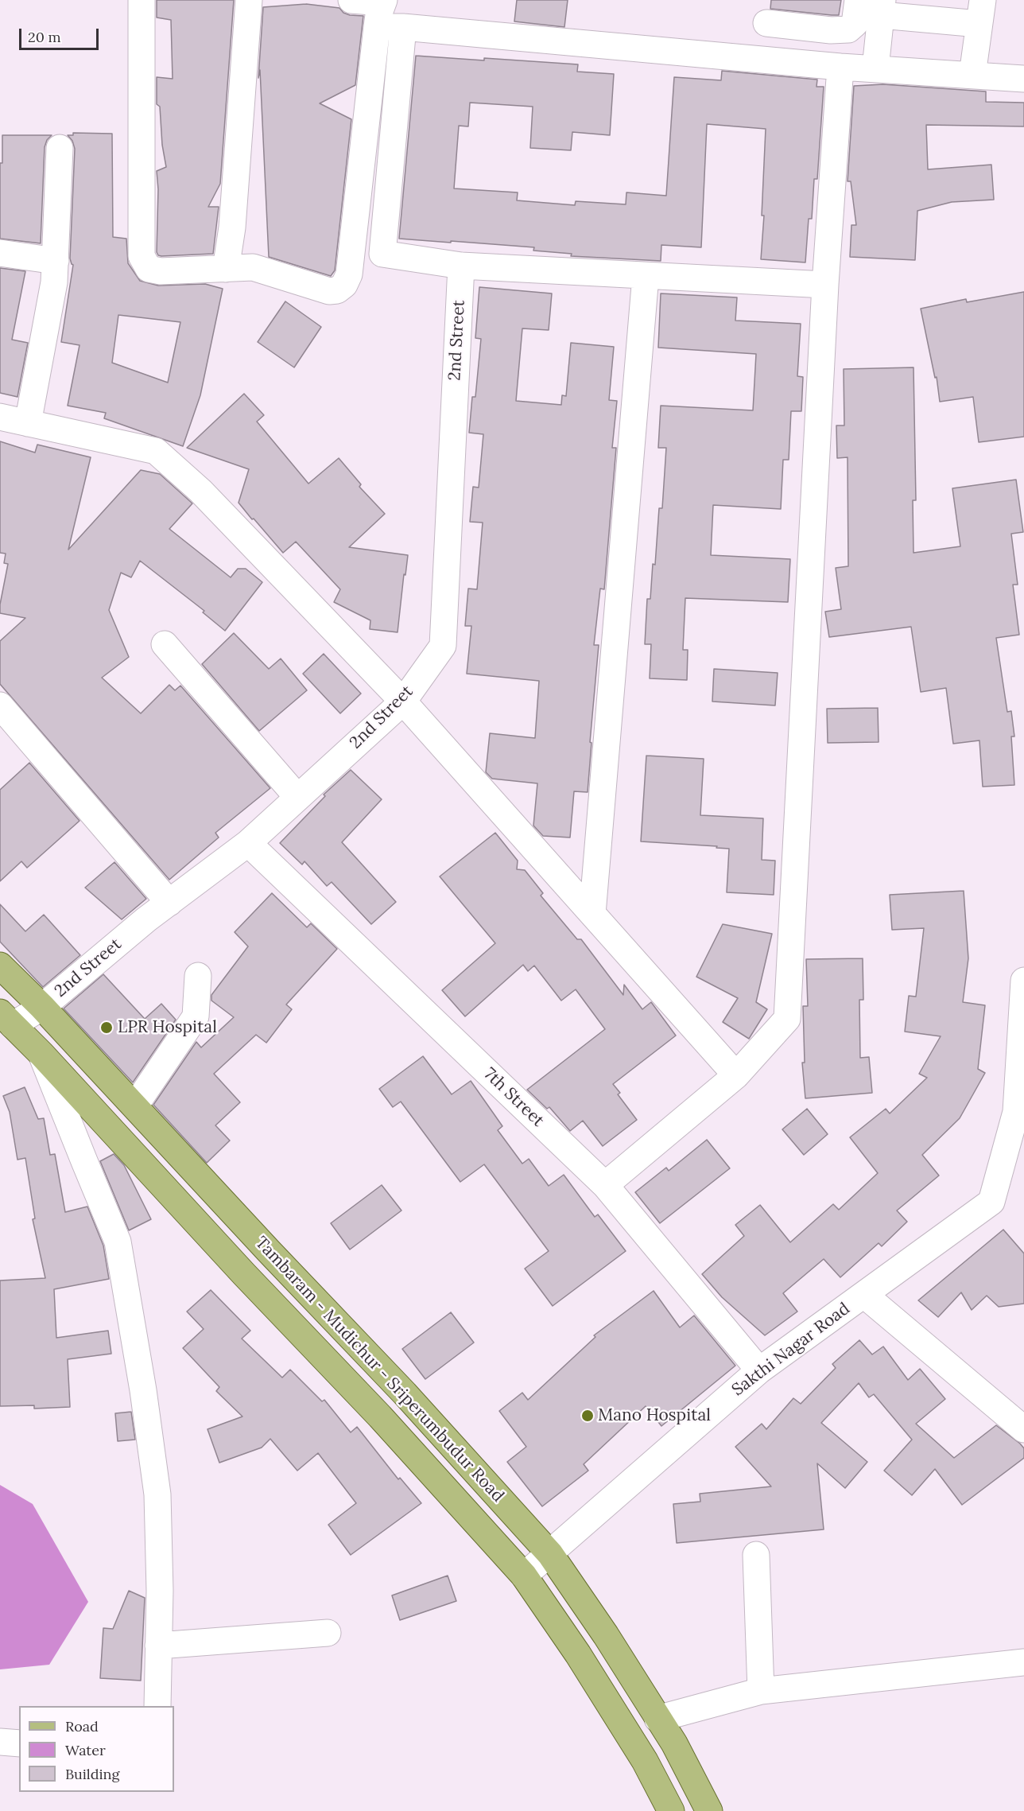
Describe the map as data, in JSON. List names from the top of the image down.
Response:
{
  "streets": {
    "main road": ["Tambaram - Mudichur - Sriperumbudur Road"],
    "street": ["2nd Street", "7th Street", "Sakthi Nagar Road"]
  },
  "crossings": [
    ["2nd Street", "7th Street"],
    ["2nd Street", "Tambaram - Mudichur - Sriperumbudur Road"],
    ["7th Street", "Sakthi Nagar Road"],
    ["Sakthi Nagar Road", "Tambaram - Mudichur - Sriperumbudur Road"]
  ],
  "places": ["LPR Hospital", "Mano Hospital"],
  "legend": ["Road", "Water", "Building"],
  "scale_bar": "20 m"
}
